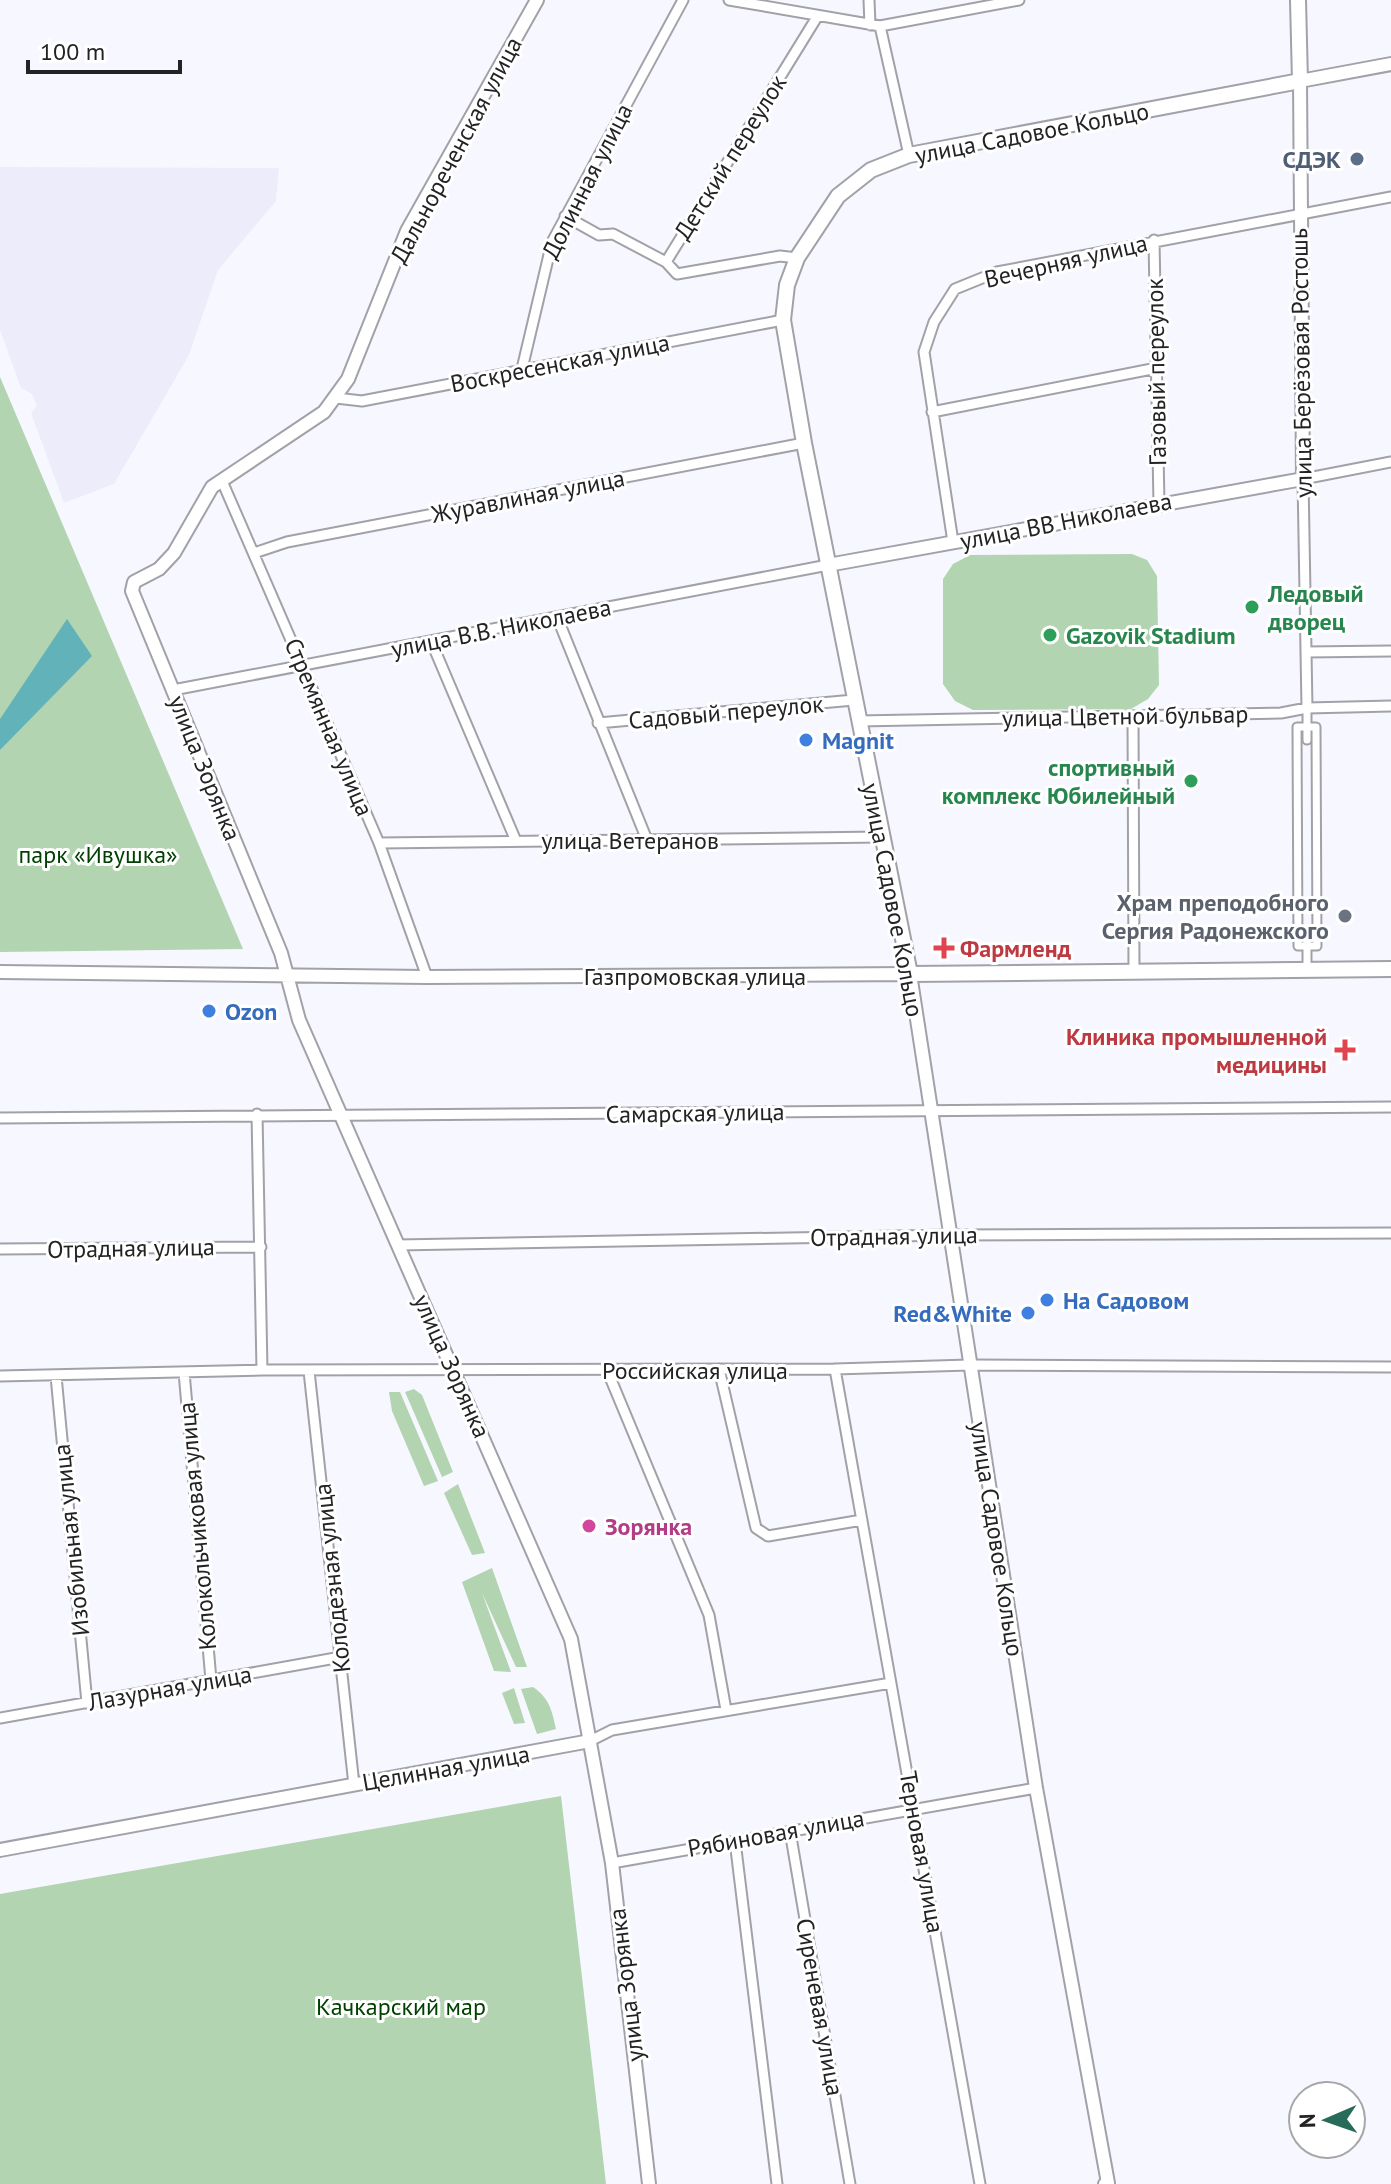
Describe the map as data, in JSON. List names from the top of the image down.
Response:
{
  "streets": {
    "main road": ["улица Садовое Кольцо", "улица Берёзовая Ростошь", "Газпромовская улица"],
    "street": [
      "Дальнореченская улица",
      "Детский переулок",
      "Долинная улица",
      "Вечерняя улица",
      "Воскресенская улица",
      "Газовый переулок",
      "Журавлиная улица",
      "улица ВВ Николаева",
      "улица В.В. Николаева",
      "Садовый переулок",
      "улица Цветной бульвар",
      "Стремянная улица",
      "улица Зорянка",
      "улица Ветеранов",
      "Самарская улица",
      "Отрадная улица",
      "Российская улица",
      "Колокольчиковая улица",
      "Изобильная улица",
      "Колодезная улица",
      "Лазурная улица",
      "Целинная улица",
      "Рябиновая улица",
      "Терновая улица",
      "Сиреневая улица"
    ]
  },
  "crossings": [
    ["улица Садовое Кольцо", "Детский переулок"],
    ["улица Садовое Кольцо", "Воскресенская улица"],
    ["улица Садовое Кольцо", "улица Берёзовая Ростошь"],
    ["улица Садовое Кольцо", "Журавлиная улица"],
    ["улица Садовое Кольцо", "улица ВВ Николаева"],
    ["улица Садовое Кольцо", "улица В.В. Николаева"],
    ["улица Садовое Кольцо", "Садовый переулок"],
    ["улица Садовое Кольцо", "улица Цветной бульвар"],
    ["улица Садовое Кольцо", "улица Ветеранов"],
    ["улица Садовое Кольцо", "Газпромовская улица"],
    ["улица Садовое Кольцо", "Самарская улица"],
    ["улица Садовое Кольцо", "Отрадная улица"],
    ["улица Садовое Кольцо", "Российская улица"],
    ["улица Садовое Кольцо", "Рябиновая улица"],
    ["Дальнореченская улица", "Воскресенская улица"],
    ["Дальнореченская улица", "Стремянная улица"],
    ["Дальнореченская улица", "улица Зорянка"],
    ["Долинная улица", "Воскресенская улица"],
    ["Вечерняя улица", "улица Берёзовая Ростошь"],
    ["Вечерняя улица", "Газовый переулок"],
    ["Вечерняя улица", "улица ВВ Николаева"],
    ["улица Берёзовая Ростошь", "улица ВВ Николаева"],
    ["улица Берёзовая Ростошь", "улица Цветной бульвар"],
    ["Газовый переулок", "улица ВВ Николаева"],
    ["Журавлиная улица", "Стремянная улица"],
    ["улица ВВ Николаева", "улица В.В. Николаева"],
    ["улица В.В. Николаева", "Стремянная улица"],
    ["улица В.В. Николаева", "улица Зорянка"],
    ["Стремянная улица", "улица Ветеранов"],
    ["Стремянная улица", "Газпромовская улица"],
    ["улица Зорянка", "Газпромовская улица"],
    ["улица Зорянка", "Самарская улица"],
    ["улица Зорянка", "Отрадная улица"],
    ["улица Зорянка", "Российская улица"],
    ["улица Зорянка", "Целинная улица"],
    ["улица Зорянка", "Рябиновая улица"],
    ["Российская улица", "Колокольчиковая улица"],
    ["Российская улица", "Изобильная улица"],
    ["Российская улица", "Колодезная улица"],
    ["Российская улица", "Терновая улица"],
    ["Колокольчиковая улица", "Лазурная улица"],
    ["Изобильная улица", "Лазурная улица"],
    ["Колодезная улица", "Лазурная улица"],
    ["Колодезная улица", "Целинная улица"],
    ["Целинная улица", "Терновая улица"],
    ["Рябиновая улица", "Терновая улица"],
    ["Рябиновая улица", "Сиреневая улица"]
  ],
  "parks": ["парк «Ивушка»", "Качкарский мар"],
  "places": {
    "other": [
      "СДЭК",
      "Ледовый дворец",
      "Gazovik Stadium",
      "Magnit",
      "спортивный комплекс Юбилейный",
      "Храм преподобного Сергия Радонежского",
      "Ozon",
      "На Садовом",
      "Red&White",
      "Зорянка"
    ],
    "health": ["Фармленд", "Клиника промышленной медицины"]
  },
  "scale_bar": "100 m",
  "north": "left"
}
